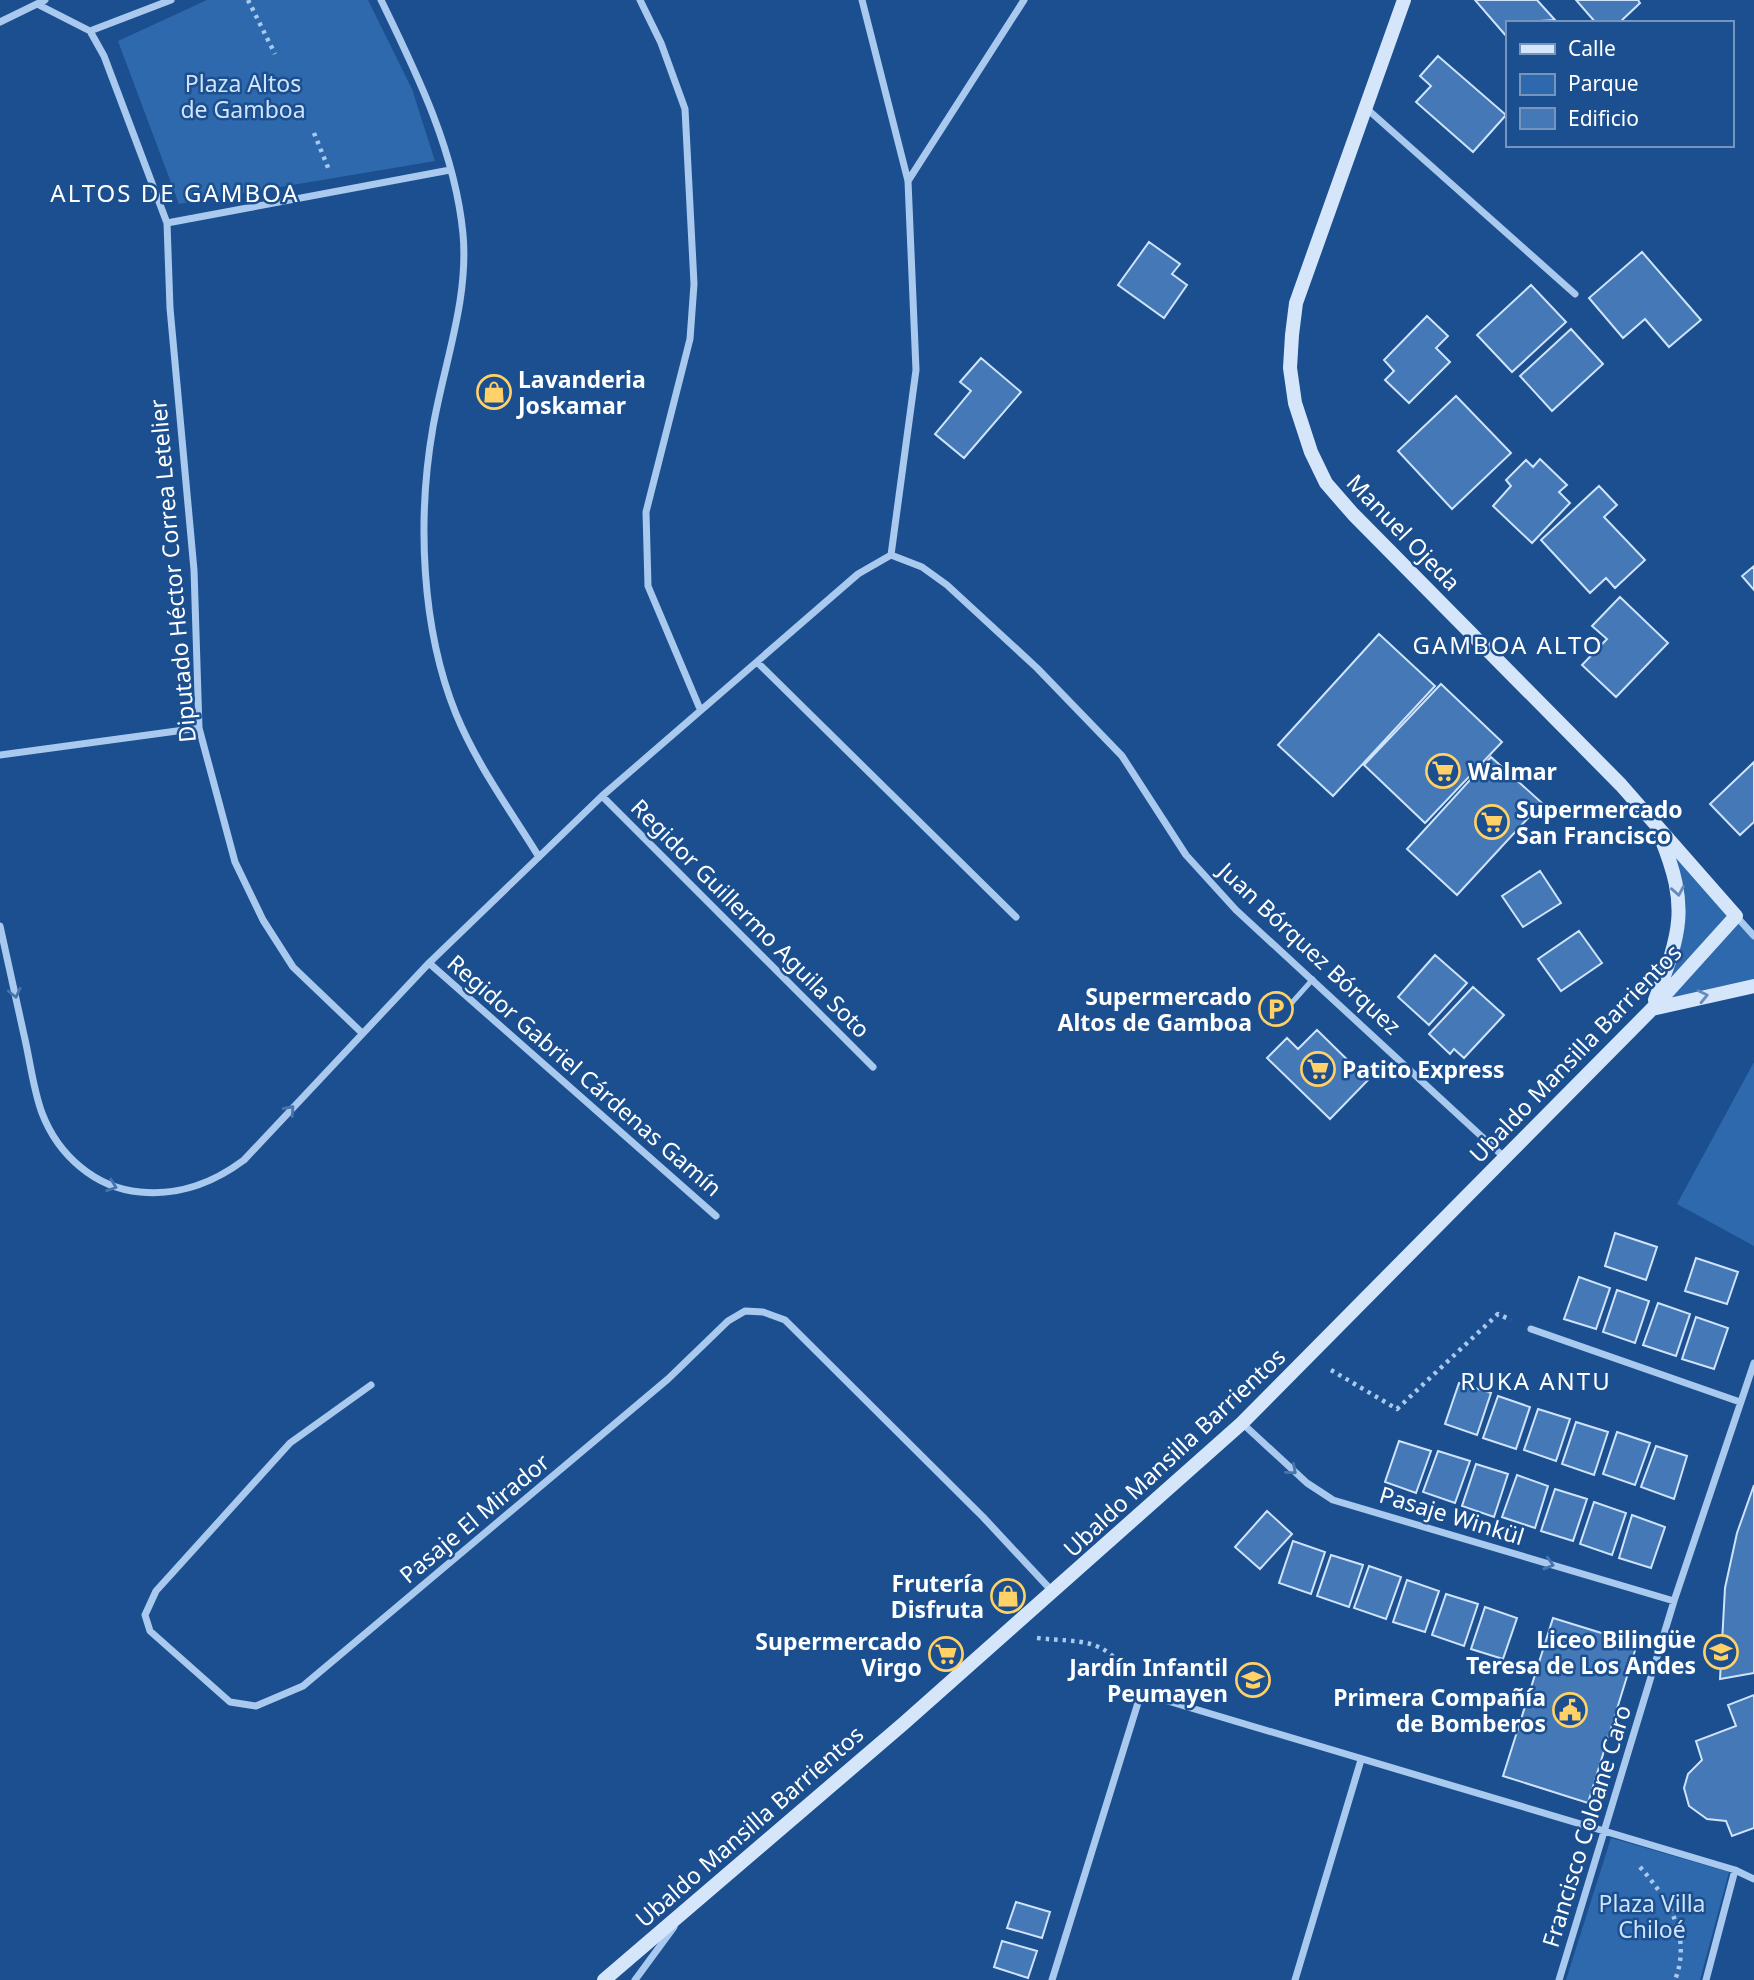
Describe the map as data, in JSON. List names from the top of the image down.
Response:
{
  "streets": {
    "street": [
      "Manuel Ojeda",
      "Diputado Héctor Correa Letelier",
      "Regidor Guillermo Aguila Soto",
      "Juan Bórquez Bórquez",
      "Ubaldo Mansilla Barrientos",
      "Regidor Gabriel Cárdenas Gamín",
      "Pasaje Winkül",
      "Pasaje El Mirador",
      "Francisco Coloane Caro"
    ]
  },
  "crossings": [
    ["Juan Bórquez Bórquez", "Ubaldo Mansilla Barrientos"],
    ["Ubaldo Mansilla Barrientos", "Pasaje Winkül"],
    ["Ubaldo Mansilla Barrientos", "Pasaje El Mirador"],
    ["Pasaje Winkül", "Francisco Coloane Caro"]
  ],
  "one_way": ["Pasaje Winkül"],
  "districts": ["ALTOS DE GAMBOA", "GAMBOA ALTO", "RUKA ANTU"],
  "parks": ["Plaza Altos de Gamboa", "Plaza Villa Chiloé"],
  "places": {
    "shop": ["Lavanderia Joskamar", "Frutería Disfruta"],
    "supermarket": [
      "Walmar",
      "Supermercado San Francisco",
      "Patito Express",
      "Supermercado Virgo"
    ],
    "parking": ["Supermercado Altos de Gamboa"],
    "school or university": ["Liceo Bilingüe Teresa de Los Andes", "Jardín Infantil Peumayen"],
    "public building": ["Primera Compañía de Bomberos"]
  },
  "legend": ["Calle", "Parque", "Edificio"]
}
